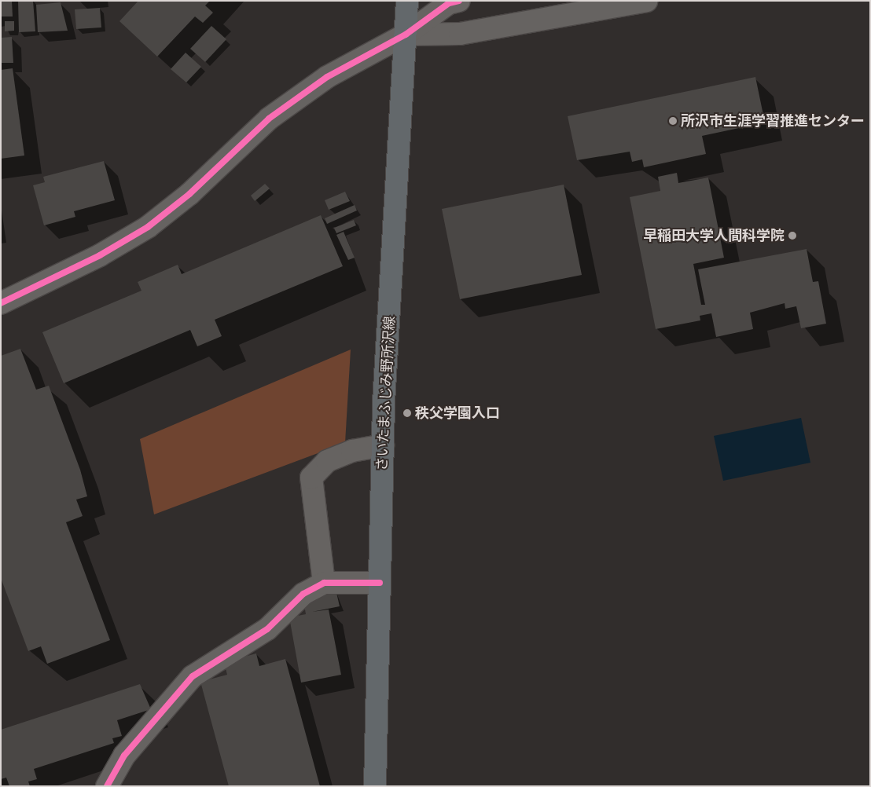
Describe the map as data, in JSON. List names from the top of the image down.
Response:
{
  "streets": {
    "main road": ["さいたまふじみ野所沢線"]
  },
  "places": ["所沢市生涯学習推進センター", "早稲田大学人間科学院", "秩父学園入口"]
}
